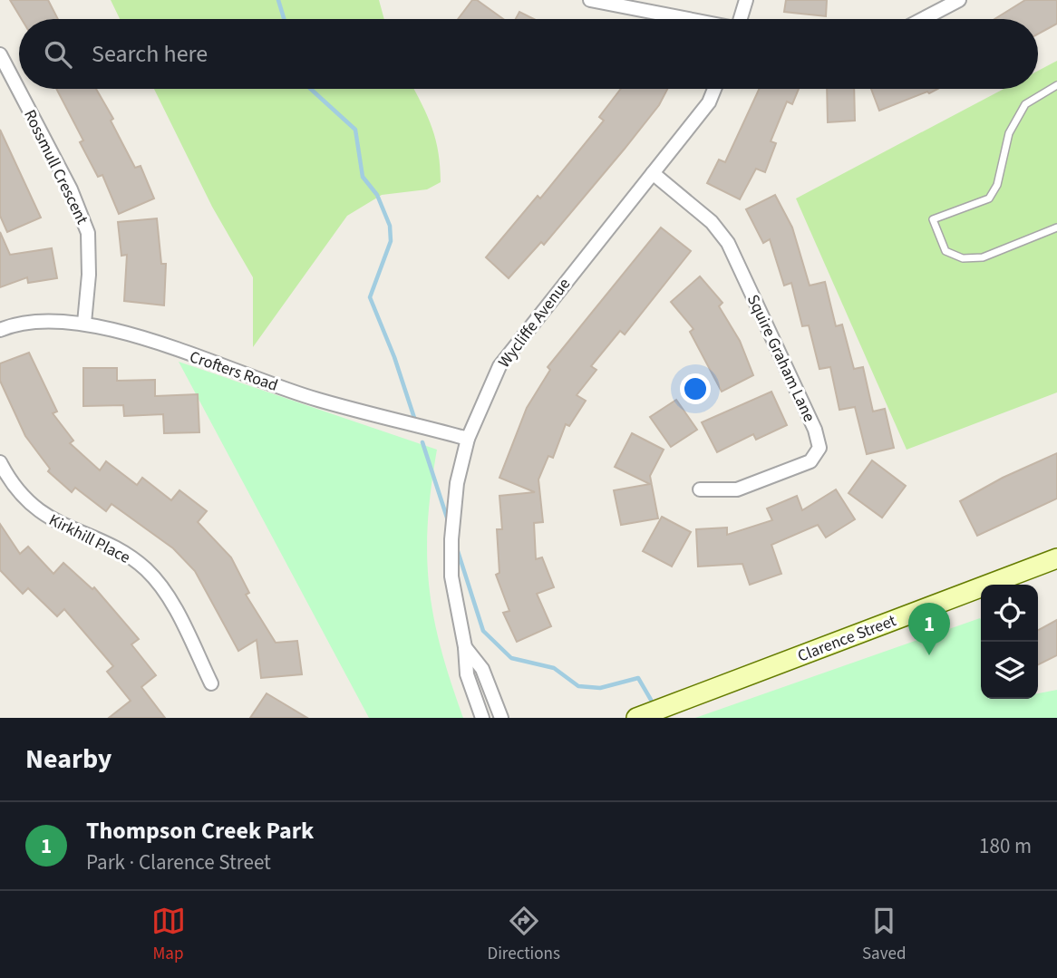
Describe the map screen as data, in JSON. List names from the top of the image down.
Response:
{
  "streets": {
    "street": [
      "Rossmull Crescent",
      "Wycliffe Avenue",
      "Squire Graham Lane",
      "Crofters Road",
      "Kirkhill Place",
      "Clarence Street"
    ]
  },
  "crossings": [
    ["Rossmull Crescent", "Crofters Road"],
    ["Wycliffe Avenue", "Squire Graham Lane"],
    ["Wycliffe Avenue", "Crofters Road"]
  ],
  "page": {
    "search": "Search here",
    "pins": "1",
    "heading": "Nearby",
    "list": [
      {
        "mark": "1",
        "name": "Thompson Creek Park",
        "note": "Park · Clarence Street",
        "value": "180 m"
      }
    ],
    "nav": ["Map", "Directions", "Saved"]
  }
}
